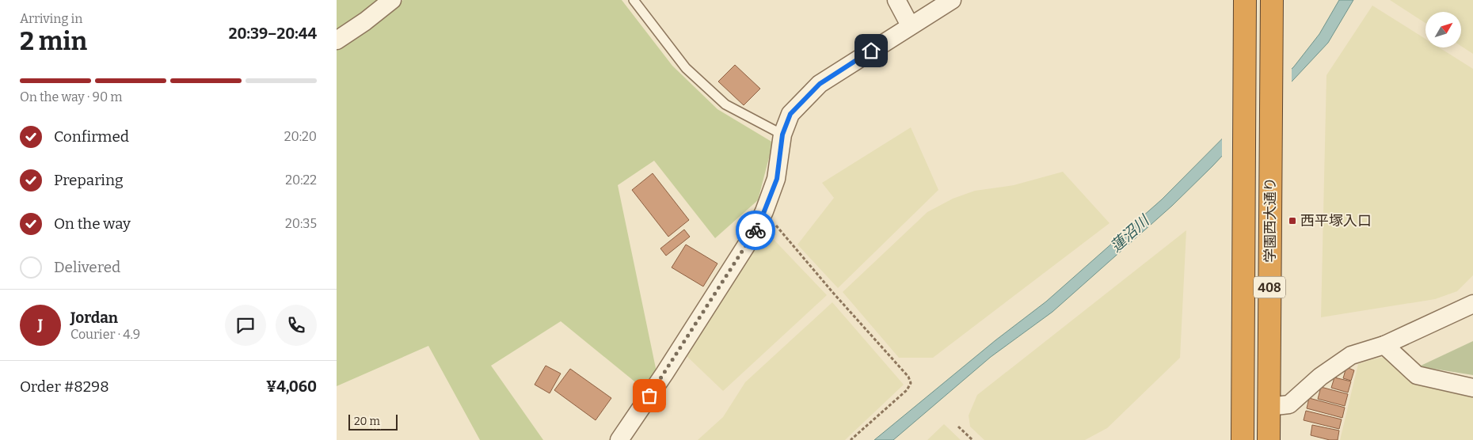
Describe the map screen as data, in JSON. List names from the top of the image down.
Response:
{
  "streets": {
    "highway": ["学園西大通り", "408"]
  },
  "water": ["蓮沼川"],
  "places": {
    "transit": ["西平塚入口"]
  },
  "scale_bar": "20 m",
  "north": "top right",
  "page": {
    "heading": ["2 min", "Arriving in", "20:39–20:44"],
    "panel": [
      "Jordan",
      "Courier · 4.9",
      "Order #8298",
      "¥4,060"
    ],
    "bar": "On the way · 90 m",
    "list": [
      ["Confirmed", "20:20"],
      ["Preparing", "20:22"],
      ["On the way", "20:35"],
      "Delivered"
    ],
    "round": "J",
    "scale": "20 m"
  }
}
